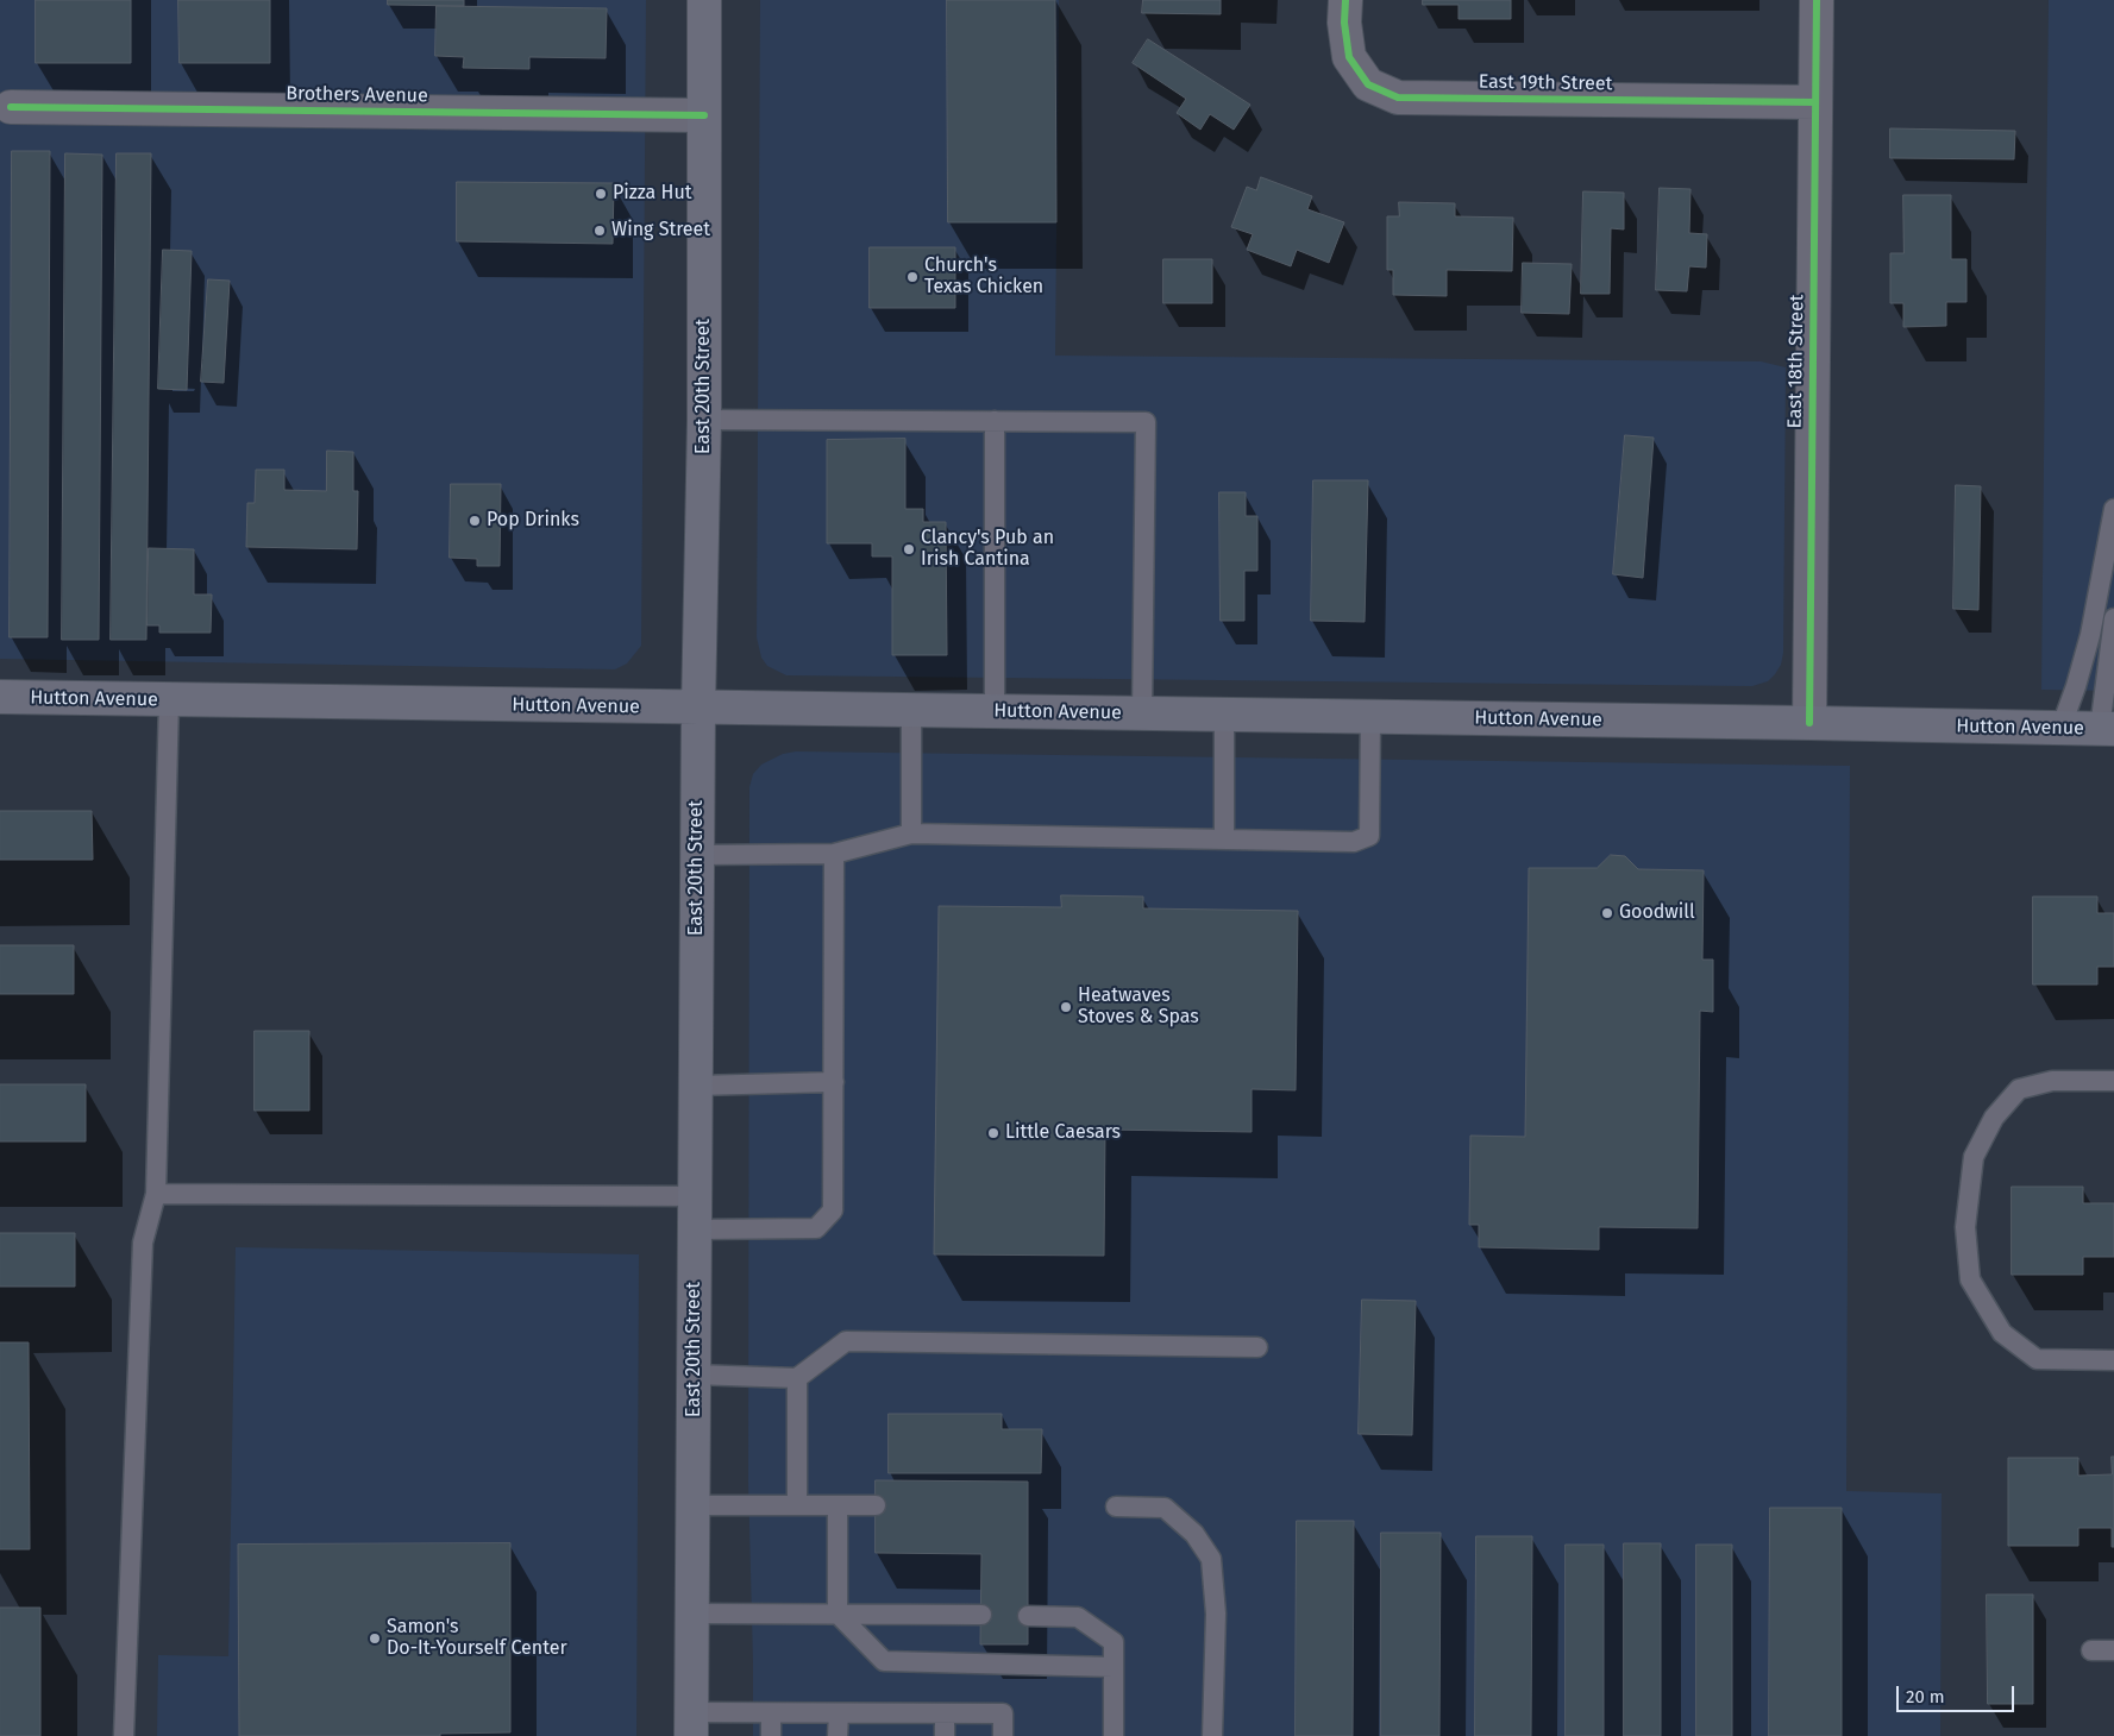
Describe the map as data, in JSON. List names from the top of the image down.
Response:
{
  "streets": {
    "main road": ["East 20th Street", "Hutton Avenue"],
    "street": ["East 19th Street", "Brothers Avenue", "East 18th Street"]
  },
  "crossings": [
    ["East 19th Street", "East 18th Street"],
    ["Brothers Avenue", "East 20th Street"],
    ["East 18th Street", "Hutton Avenue"],
    ["East 20th Street", "Hutton Avenue"]
  ],
  "places": [
    "Pizza Hut",
    "Wing Street",
    "Church's Texas Chicken",
    "Pop Drinks",
    "Clancy's Pub an Irish Cantina",
    "Goodwill",
    "Heatwaves Stoves & Spas",
    "Little Caesars",
    "Samon's Do-It-Yourself Center"
  ],
  "scale_bar": "20 m"
}
